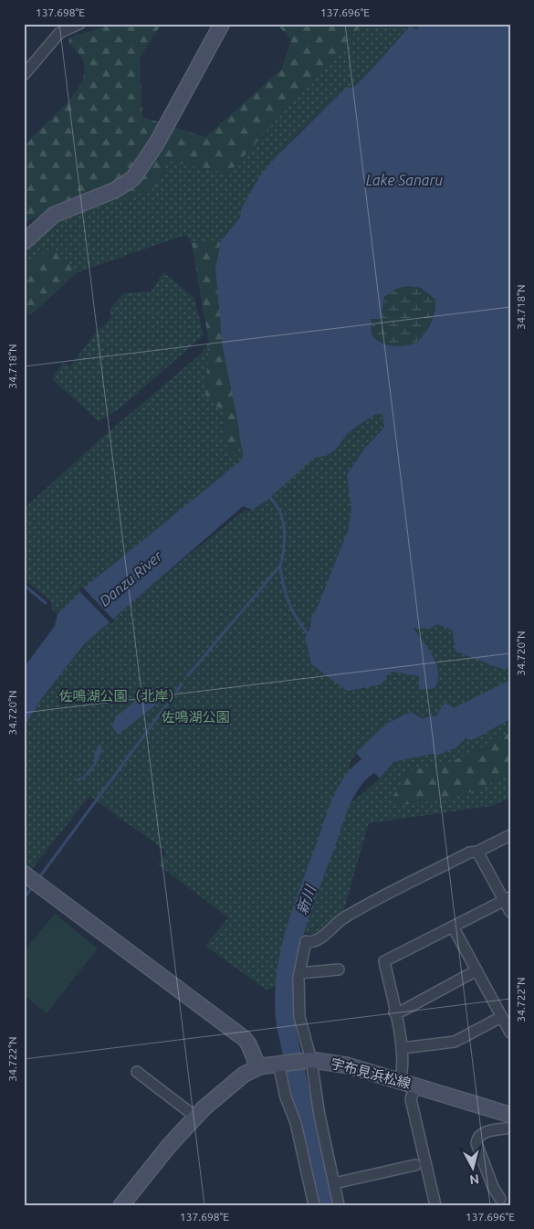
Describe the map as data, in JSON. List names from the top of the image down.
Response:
{
  "streets": {
    "street": ["宇布見浜松線"]
  },
  "water": ["Lake Sanaru", "Danzu River", "新川"],
  "parks": ["佐鳴湖公園（北岸）", "佐鳴湖公園"],
  "north": "bottom",
  "coordinates": [
    "137.698°E",
    "137.696°E",
    "34.718°N",
    "34.720°N",
    "34.722°N"
  ]
}
